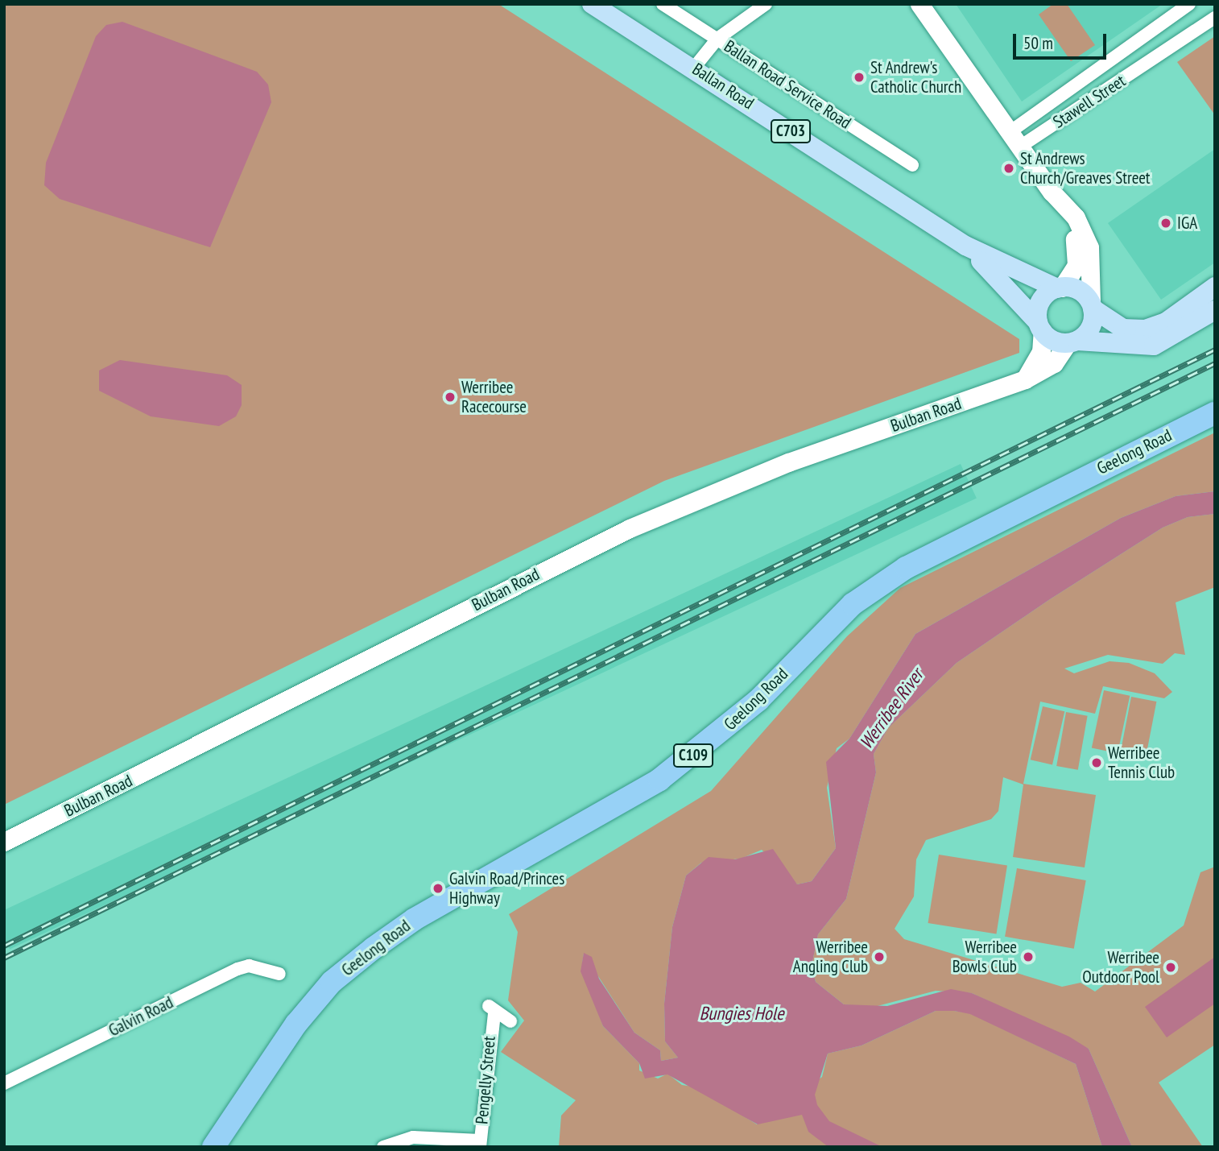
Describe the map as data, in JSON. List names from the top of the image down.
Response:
{
  "streets": {
    "highway": ["Geelong Road", "C109"],
    "main road": ["Ballan Road", "C703"],
    "street": [
      "Ballan Road Service Road",
      "Stawell Street",
      "Bulban Road",
      "Galvin Road",
      "Pengelly Street"
    ]
  },
  "crossings": [
    ["Ballan Road", "C703"],
    ["Ballan Road", "Bulban Road"],
    ["C703", "Bulban Road"]
  ],
  "water": ["Werribee River", "Bungies Hole"],
  "places": [
    "St Andrew's Catholic Church",
    "St Andrews Church/Greaves Street",
    "IGA",
    "Werribee Racecourse",
    "Werribee Tennis Club",
    "Galvin Road/Princes Highway",
    "Werribee Angling Club",
    "Werribee Bowls Club",
    "Werribee Outdoor Pool"
  ],
  "scale_bar": "50 m"
}
